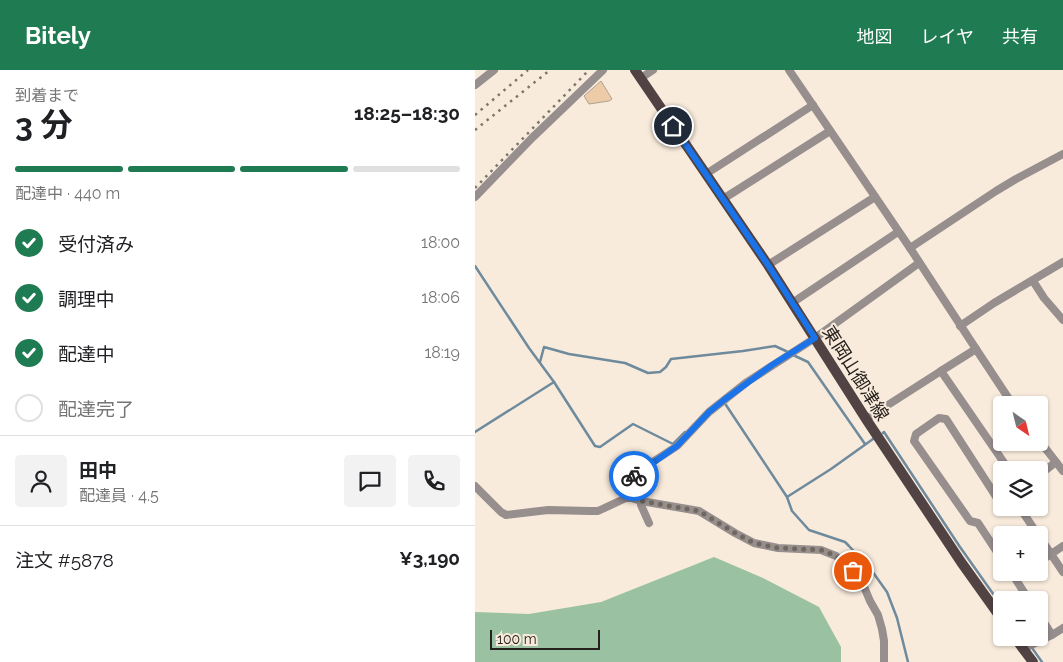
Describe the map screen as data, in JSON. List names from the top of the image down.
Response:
{
  "streets": {
    "main road": ["東岡山御津線"]
  },
  "scale_bar": "100 m",
  "north": "bottom right",
  "page": {
    "header": "Bitely",
    "nav": ["地図", "レイヤ", "共有"],
    "heading": ["3 分", "到着まで", "18:25–18:30"],
    "panel": [
      "田中",
      "配達員 · 4.5",
      "注文 #5878",
      "¥3,190"
    ],
    "bar": "配達中 · 440 m",
    "list": [
      ["受付済み", "18:00"],
      ["調理中", "18:06"],
      ["配達中", "18:19"],
      "配達完了"
    ],
    "map_buttons": ["+", "−"],
    "scale": "100 m"
  }
}
